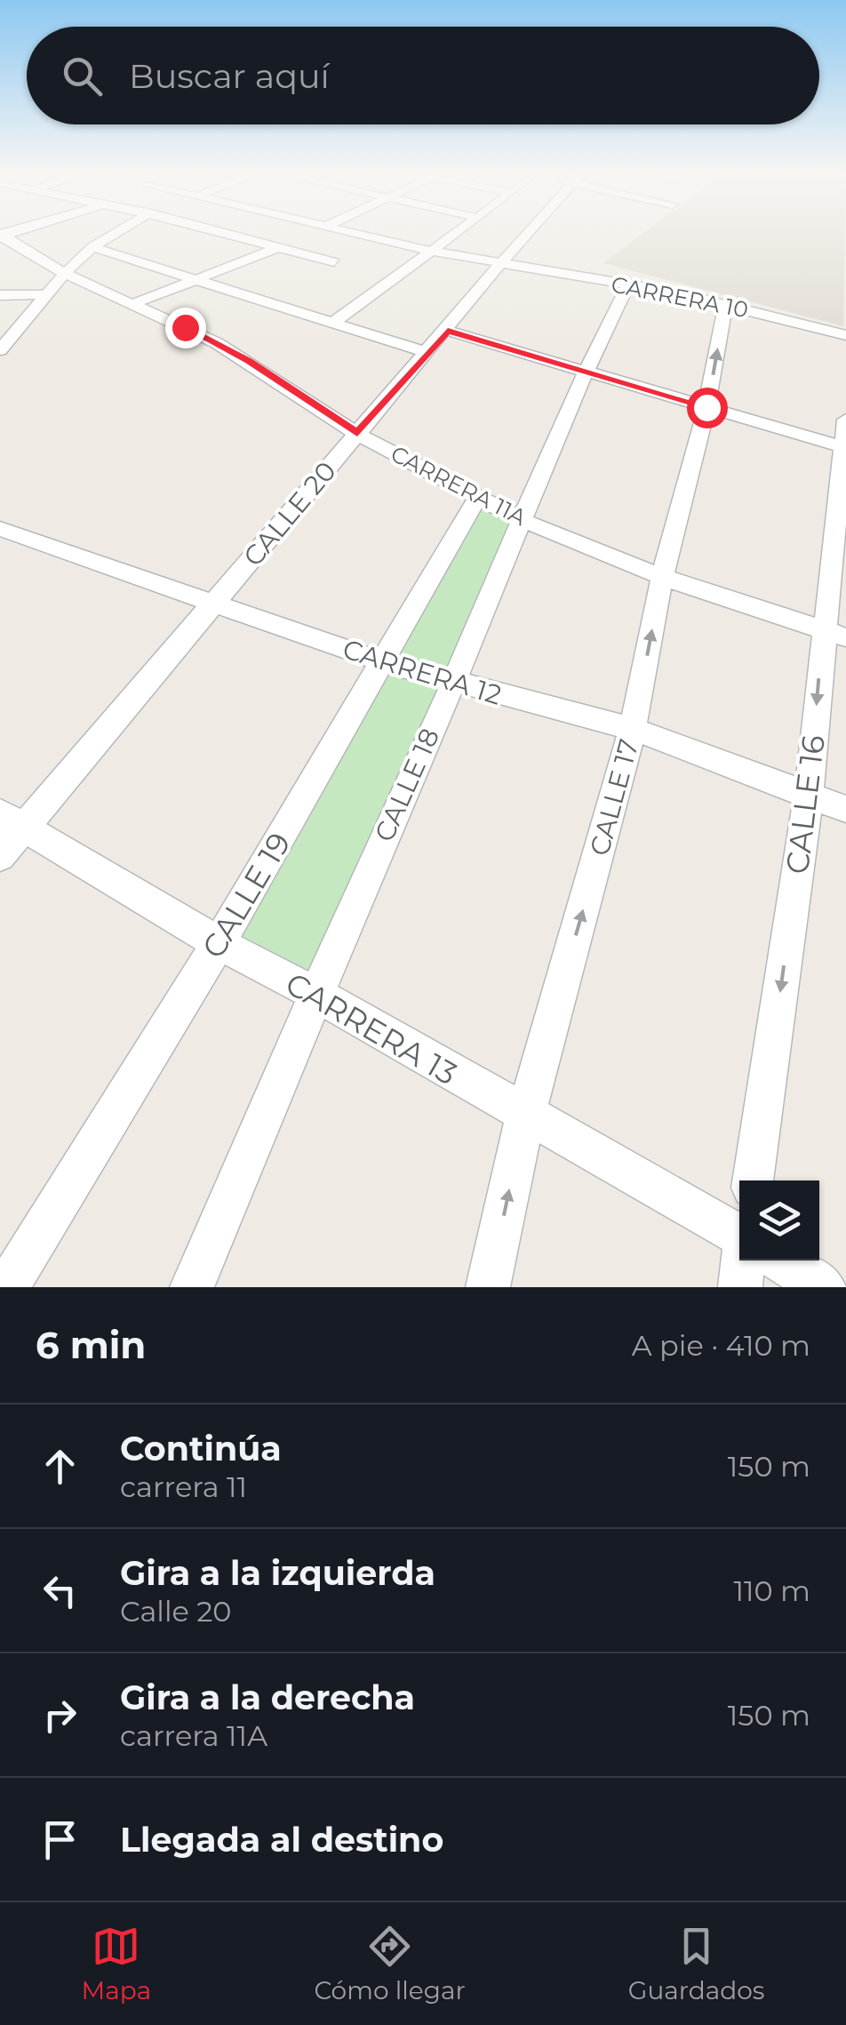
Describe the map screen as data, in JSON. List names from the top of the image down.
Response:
{
  "streets": {
    "street": [
      "CARRERA 10",
      "CARRERA 11A",
      "CALLE 20",
      "CARRERA 12",
      "CALLE 18",
      "CALLE 17",
      "CALLE 16",
      "CALLE 19",
      "CARRERA 13"
    ]
  },
  "crossings": [
    ["CARRERA 10", "CALLE 20"],
    ["CARRERA 10", "CALLE 18"],
    ["CARRERA 10", "CALLE 17"],
    ["CARRERA 11A", "CALLE 20"],
    ["CARRERA 11A", "CALLE 18"],
    ["CARRERA 11A", "CALLE 17"],
    ["CARRERA 11A", "CALLE 16"],
    ["CARRERA 11A", "CALLE 19"],
    ["CALLE 20", "CARRERA 12"],
    ["CALLE 20", "CARRERA 13"],
    ["CARRERA 12", "CALLE 18"],
    ["CARRERA 12", "CALLE 17"],
    ["CARRERA 12", "CALLE 16"],
    ["CARRERA 12", "CALLE 19"],
    ["CALLE 18", "CARRERA 13"],
    ["CALLE 17", "CARRERA 13"],
    ["CALLE 19", "CARRERA 13"]
  ],
  "one_way": ["CALLE 17", "CALLE 16"],
  "page": {
    "search": "Buscar aquí",
    "heading": ["6 min", "A pie · 410 m"],
    "list": [
      ["Continúa", "carrera 11", "150 m"],
      ["Gira a la izquierda", "Calle 20", "110 m"],
      ["Gira a la derecha", "carrera 11A", "150 m"],
      "Llegada al destino"
    ],
    "nav": ["Mapa", "Cómo llegar", "Guardados"]
  }
}
